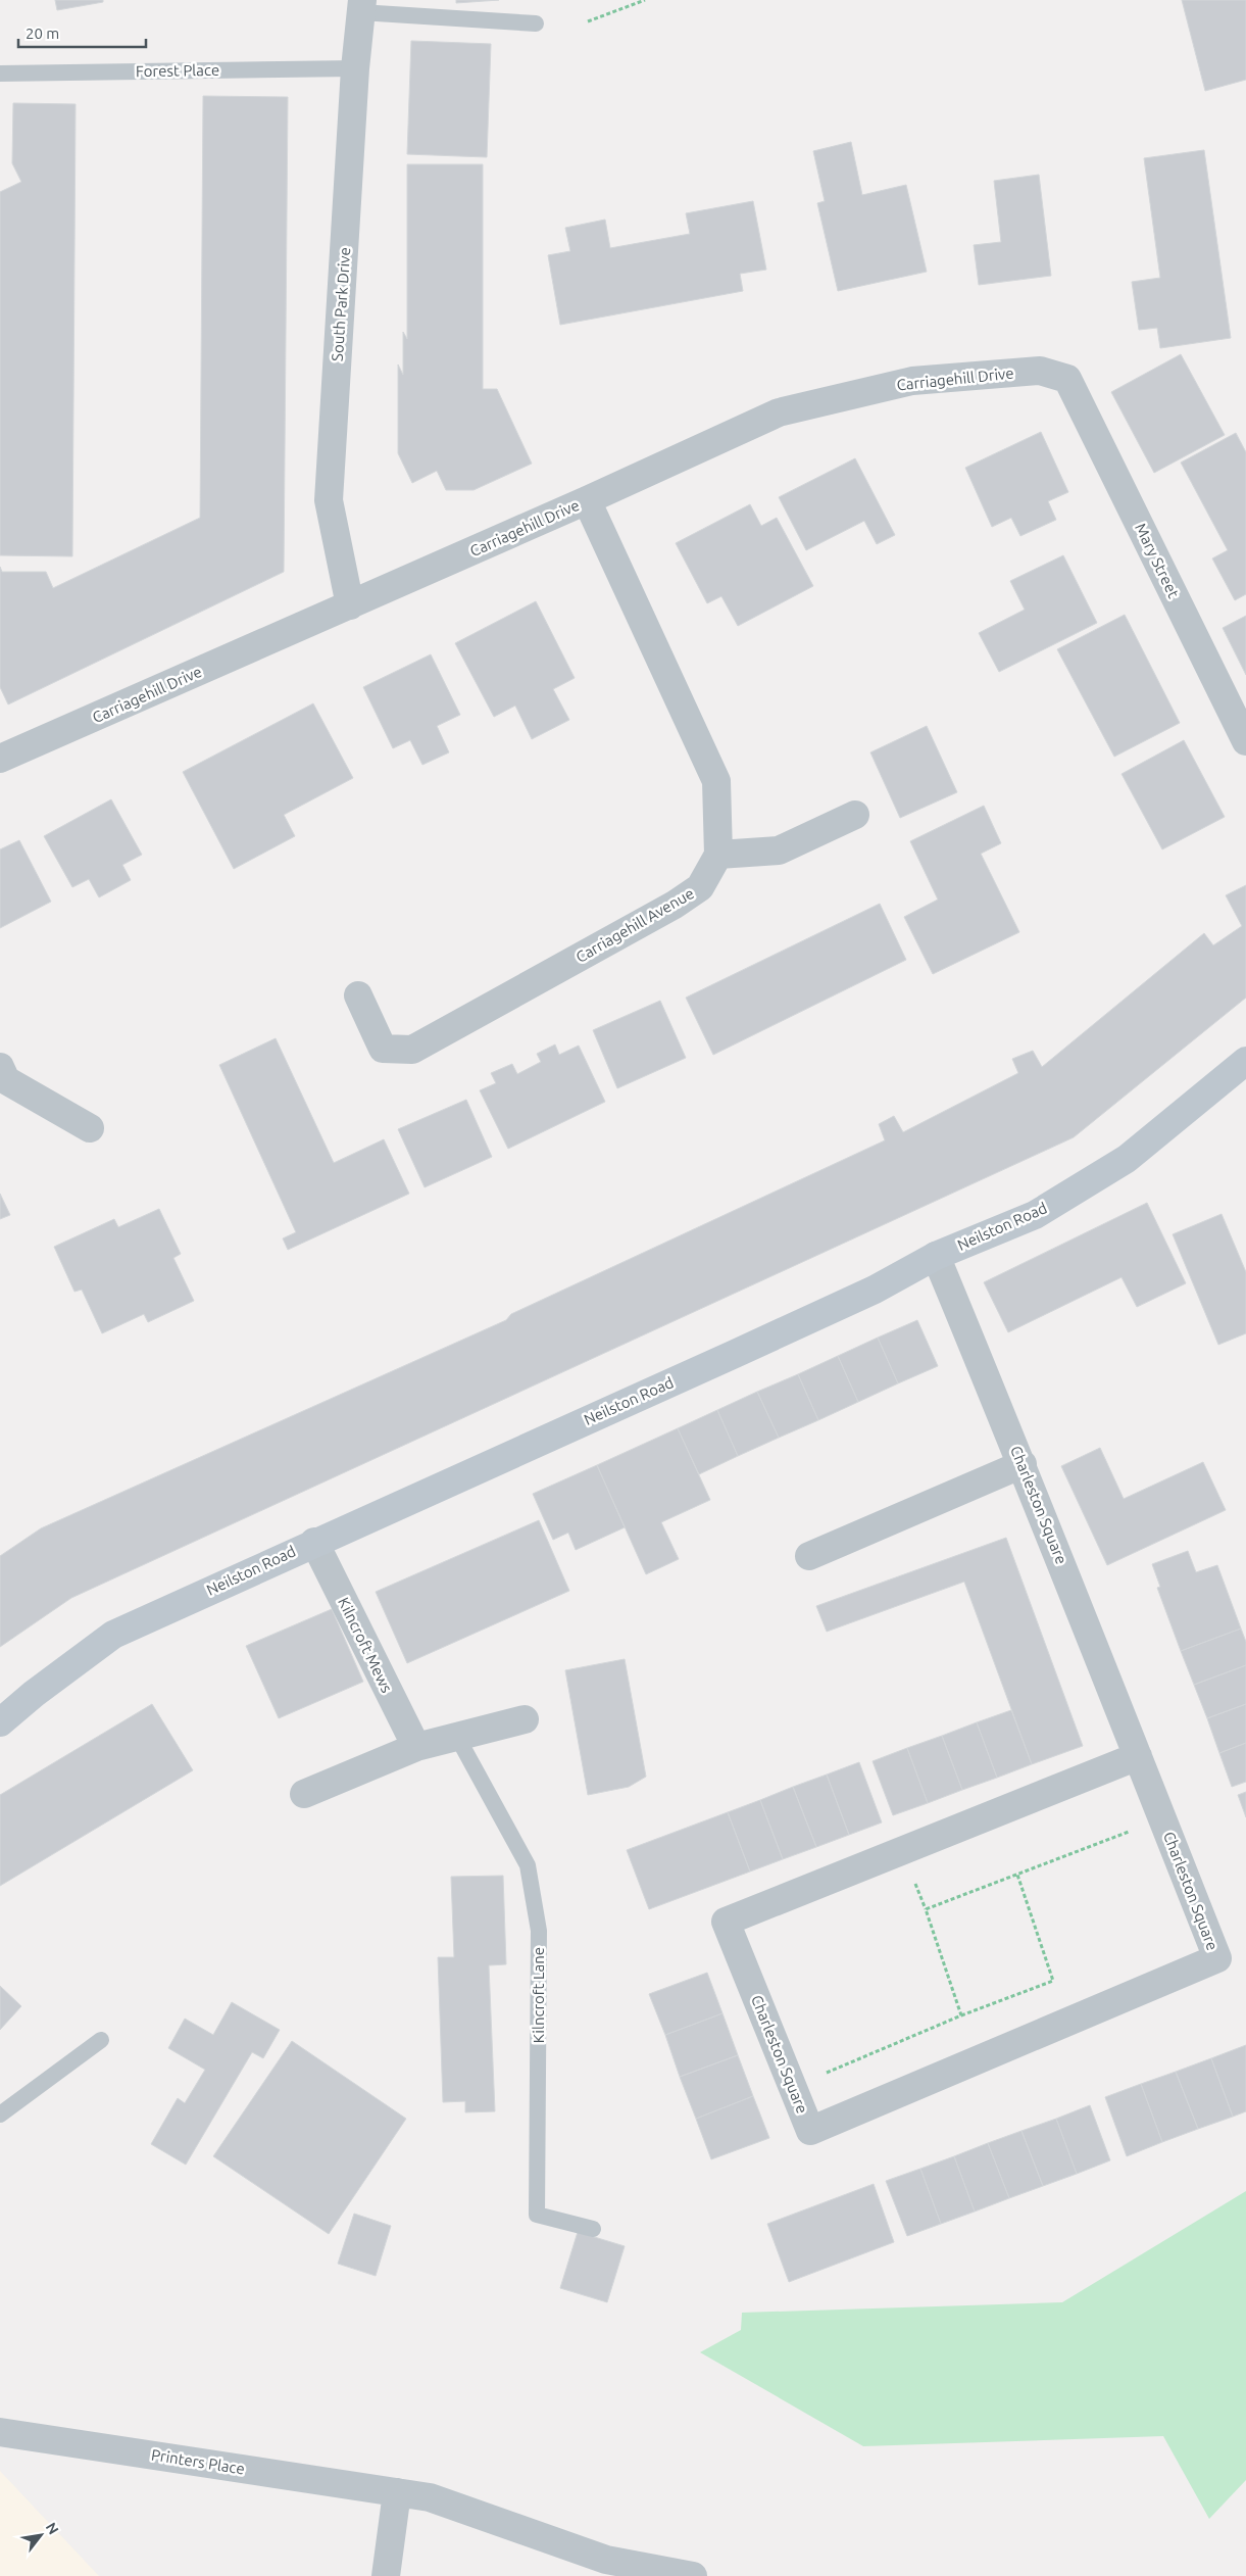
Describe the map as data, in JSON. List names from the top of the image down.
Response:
{
  "streets": {
    "main road": ["Neilston Road"],
    "street": [
      "South Park Drive",
      "Carriagehill Drive",
      "Mary Street",
      "Carriagehill Avenue",
      "Charleston Square",
      "Kilncroft Mews",
      "Printers Place"
    ],
    "lane": ["Forest Place", "Kilncroft Lane"]
  },
  "crossings": [
    ["Forest Place", "South Park Drive"],
    ["South Park Drive", "Carriagehill Drive"],
    ["Carriagehill Drive", "Mary Street"],
    ["Neilston Road", "Charleston Square"],
    ["Neilston Road", "Kilncroft Mews"]
  ],
  "scale_bar": "20 m",
  "north": "top right"
}
